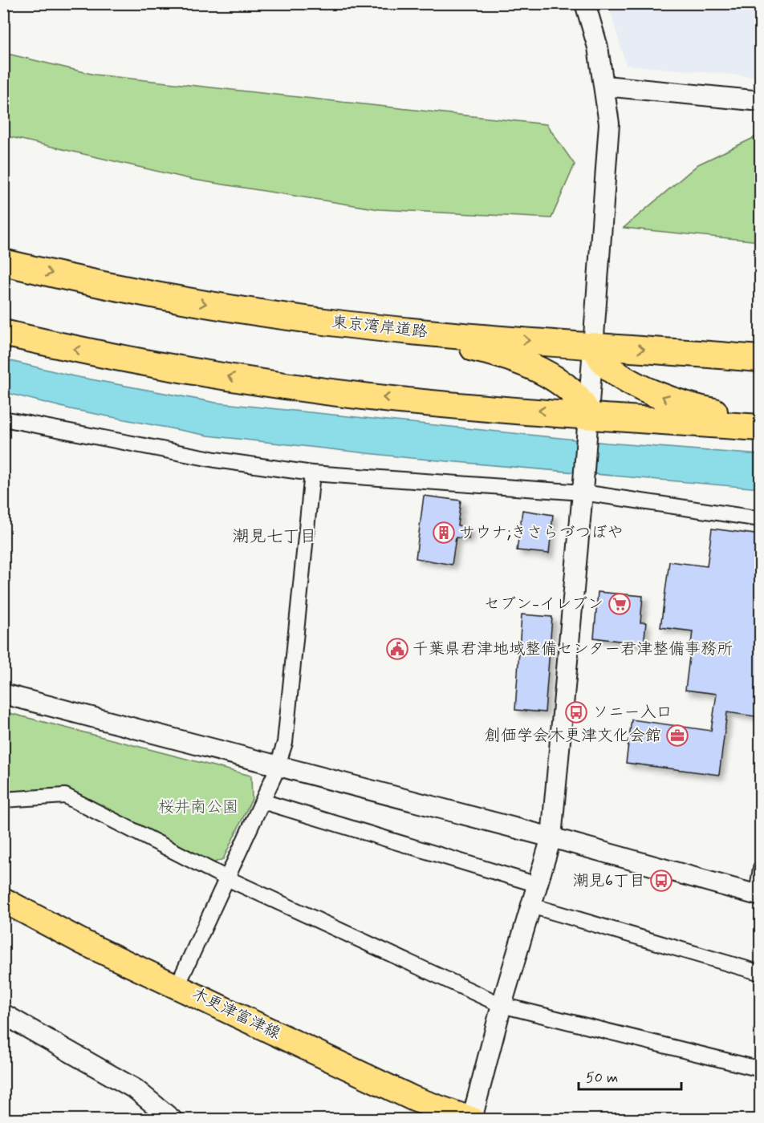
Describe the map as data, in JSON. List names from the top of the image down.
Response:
{
  "streets": {
    "highway": ["東京湾岸道路"],
    "main road": ["木更津富津線"]
  },
  "districts": ["潮見七丁目"],
  "parks": ["桜井南公園"],
  "places": {
    "building": ["サウナ;きさらづつぼや"],
    "supermarket": ["セブン-イレブン"],
    "public building": ["千葉県君津地域整備センター君津整備事務所"],
    "bus stop": ["ソニー入口", "潮見6丁目"],
    "office": ["創価学会木更津文化会館"]
  },
  "scale_bar": "50 m"
}
